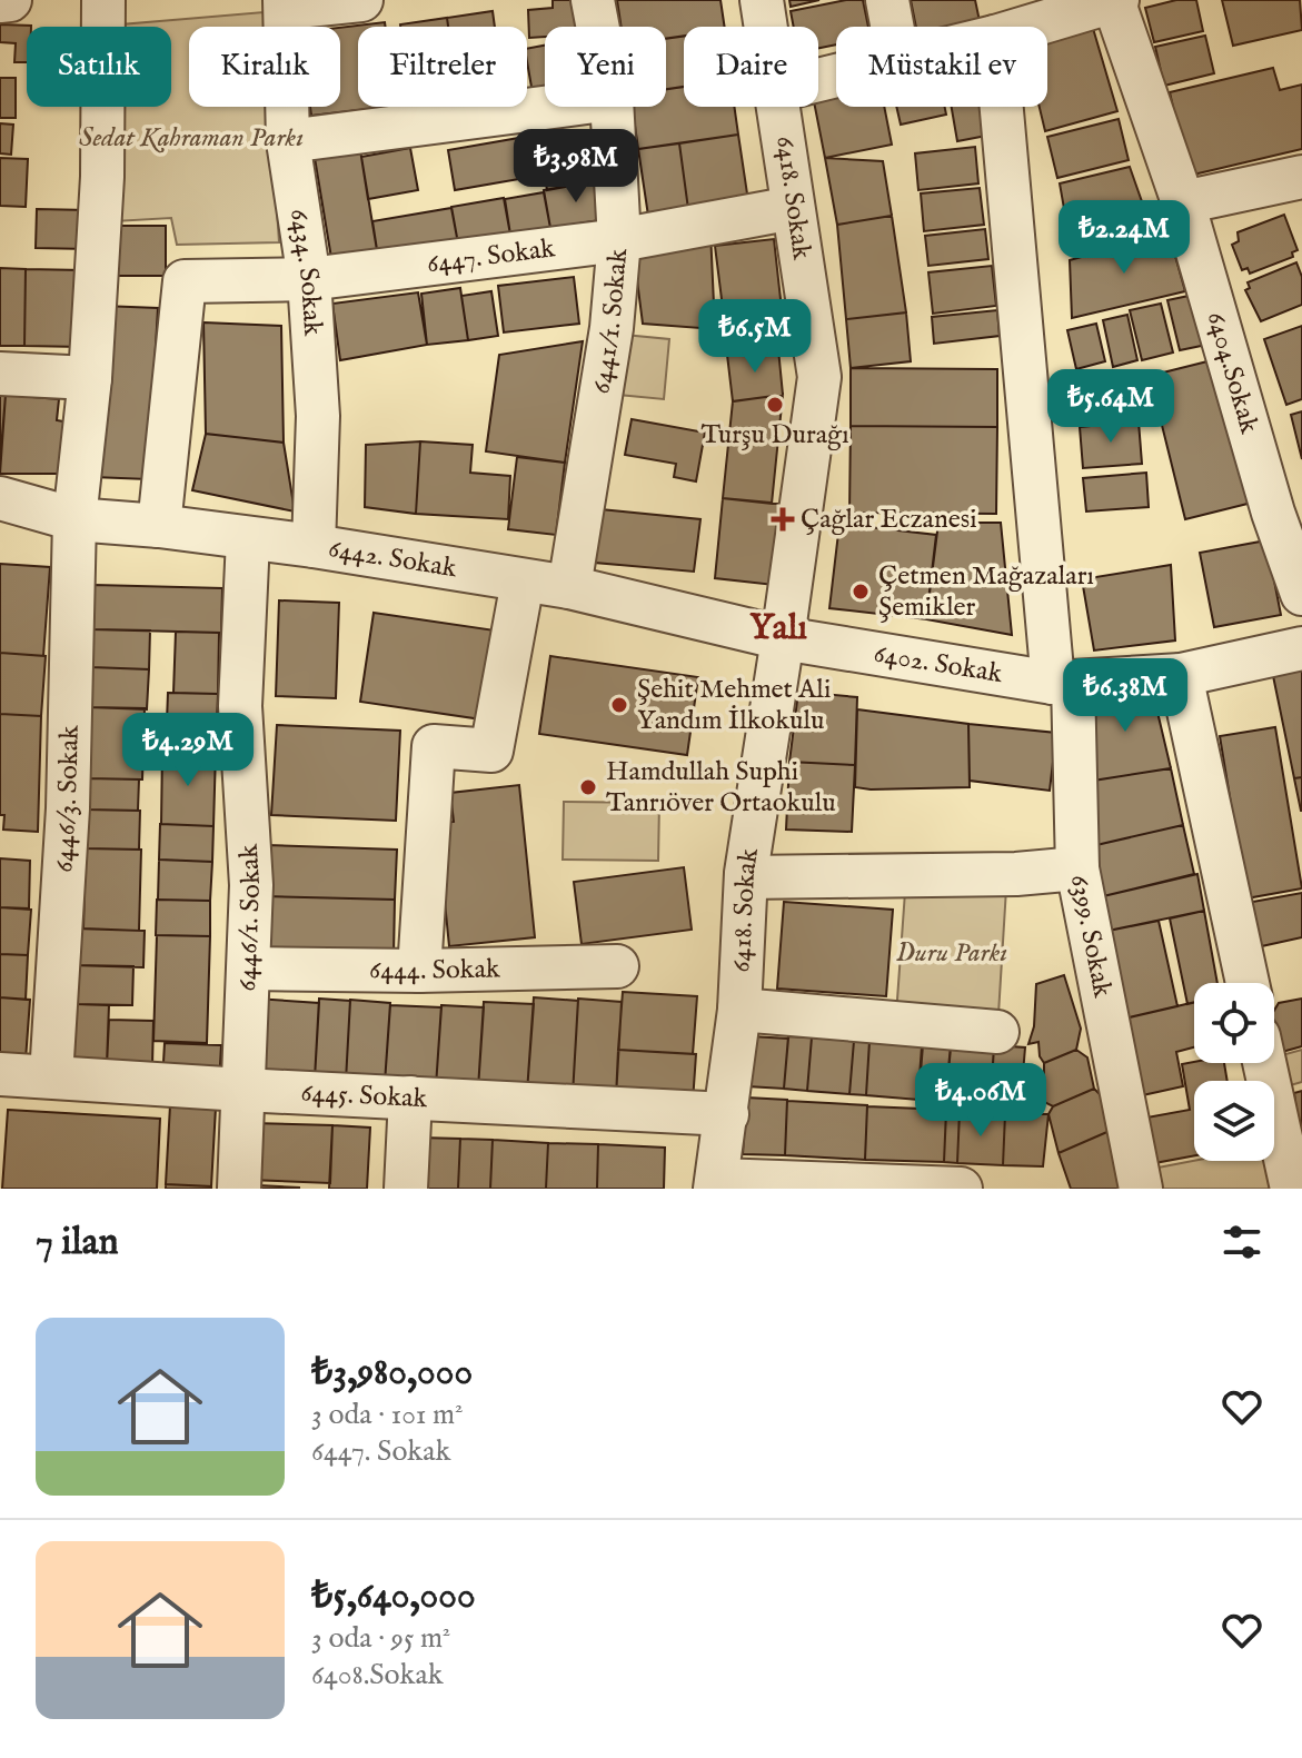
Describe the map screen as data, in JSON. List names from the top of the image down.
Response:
{
  "streets": {
    "street": [
      "6418. Sokak",
      "6447. Sokak",
      "6434. Sokak",
      "6441/1. Sokak",
      "6404.Sokak",
      "6442. Sokak",
      "6402. Sokak",
      "6446/3. Sokak",
      "6446/1. Sokak",
      "6399. Sokak",
      "6444. Sokak",
      "6445. Sokak"
    ]
  },
  "crossings": [
    ["6418. Sokak", "6447. Sokak"],
    ["6418. Sokak", "6442. Sokak"],
    ["6418. Sokak", "6402. Sokak"],
    ["6418. Sokak", "6445. Sokak"],
    ["6447. Sokak", "6434. Sokak"],
    ["6447. Sokak", "6441/1. Sokak"],
    ["6447. Sokak", "6442. Sokak"],
    ["6434. Sokak", "6442. Sokak"],
    ["6441/1. Sokak", "6442. Sokak"],
    ["6442. Sokak", "6402. Sokak"],
    ["6442. Sokak", "6446/3. Sokak"],
    ["6442. Sokak", "6446/1. Sokak"],
    ["6402. Sokak", "6399. Sokak"],
    ["6446/3. Sokak", "6445. Sokak"],
    ["6446/1. Sokak", "6444. Sokak"],
    ["6446/1. Sokak", "6445. Sokak"]
  ],
  "districts": ["Yalı"],
  "parks": ["Sedat Kahraman Parkı", "Duru Parkı"],
  "places": {
    "other": [
      "Turşu Durağı",
      "Çetmen Mağazaları Şemikler",
      "Şehit Mehmet Ali Yandım İlkokulu",
      "Hamdullah Suphi Tanrıöver Ortaokulu"
    ],
    "health": ["Çağlar Eczanesi"]
  },
  "page": {
    "chip": [
      "Satılık",
      "Kiralık",
      "Filtreler",
      "Yeni",
      "Daire",
      "Müstakil ev"
    ],
    "price": [
      "₺3.98M",
      "₺2.24M",
      "₺6.5M",
      "₺5.64M",
      "₺6.38M",
      "₺4.29M",
      "₺4.06M"
    ],
    "heading": "7 ilan",
    "list": [
      {
        "name": "₺3,980,000",
        "note": "3 oda · 101 m² · 6447. Sokak"
      },
      {
        "name": "₺5,640,000",
        "note": "3 oda · 95 m² · 6408.Sokak"
      }
    ]
  }
}
